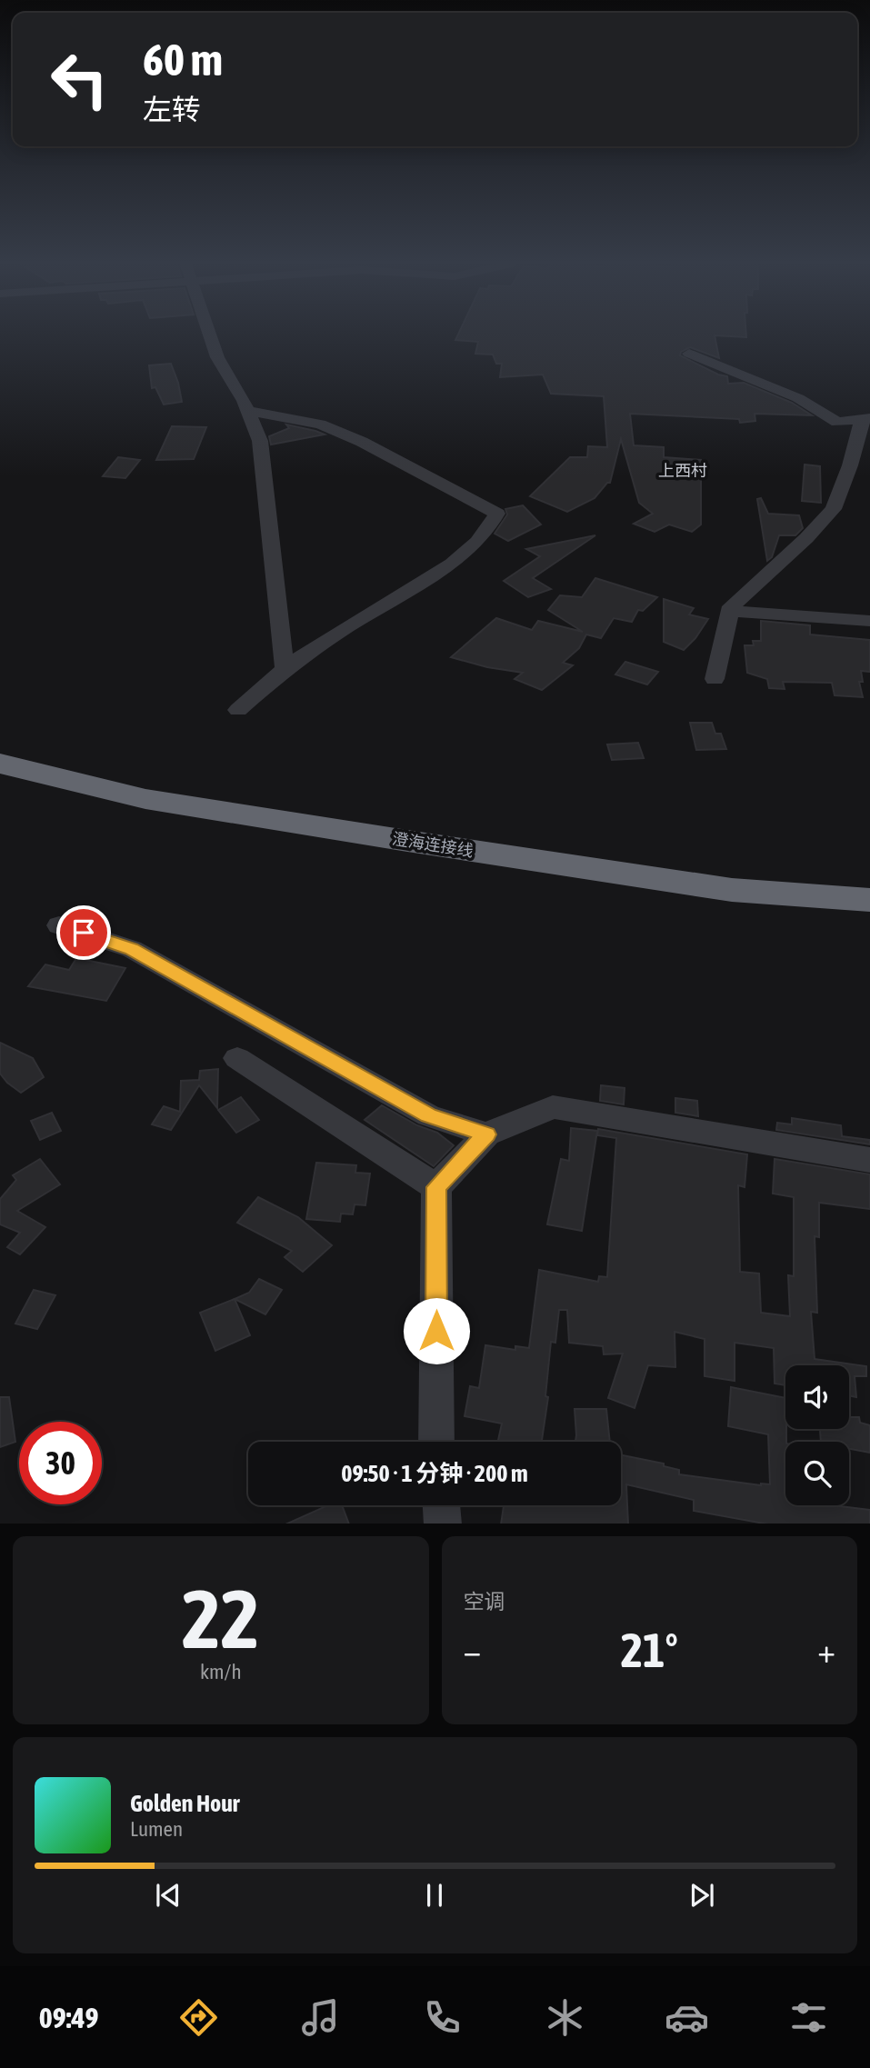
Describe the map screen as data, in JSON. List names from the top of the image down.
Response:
{
  "streets": {
    "highway": ["澄海连接线"]
  },
  "districts": ["上西村"],
  "page": {
    "turn": ["60 m", "左转"],
    "limit": "30",
    "trip": "09:50 · 1 分钟 · 200 m",
    "tile": [
      ["22", "km/h"],
      "空调"
    ],
    "heat": ["−", "21°", "+"],
    "song": ["Golden Hour", "Lumen"],
    "tabs": "09:49"
  }
}
